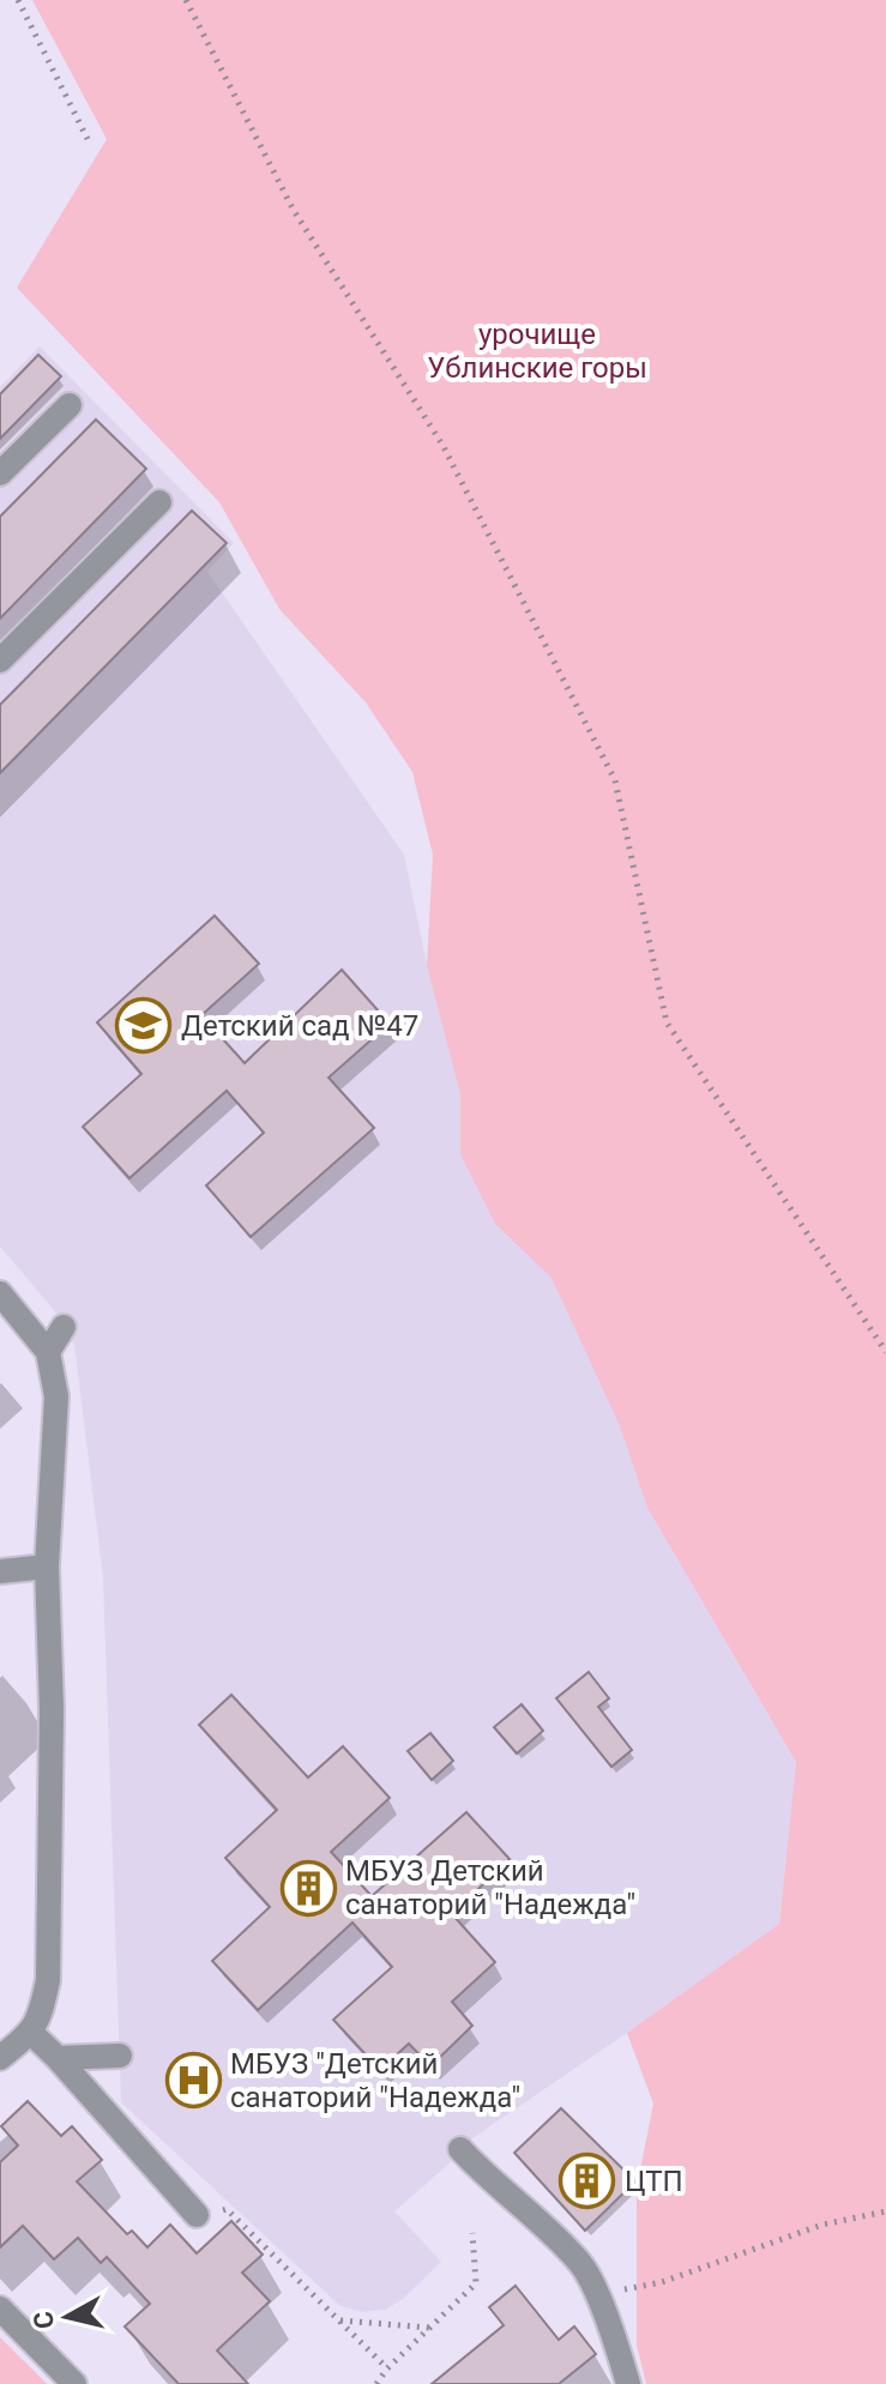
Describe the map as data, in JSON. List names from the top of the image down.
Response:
{
  "parks": ["урочище Ублинские горы"],
  "places": {
    "school or university": ["Детский сад №47"],
    "building": ["МБУЗ Детский санаторий \"Надежда\"", "ЦТП"],
    "hospital": ["МБУЗ \"Детский санаторий \"Надежда\""]
  },
  "north": "left"
}
